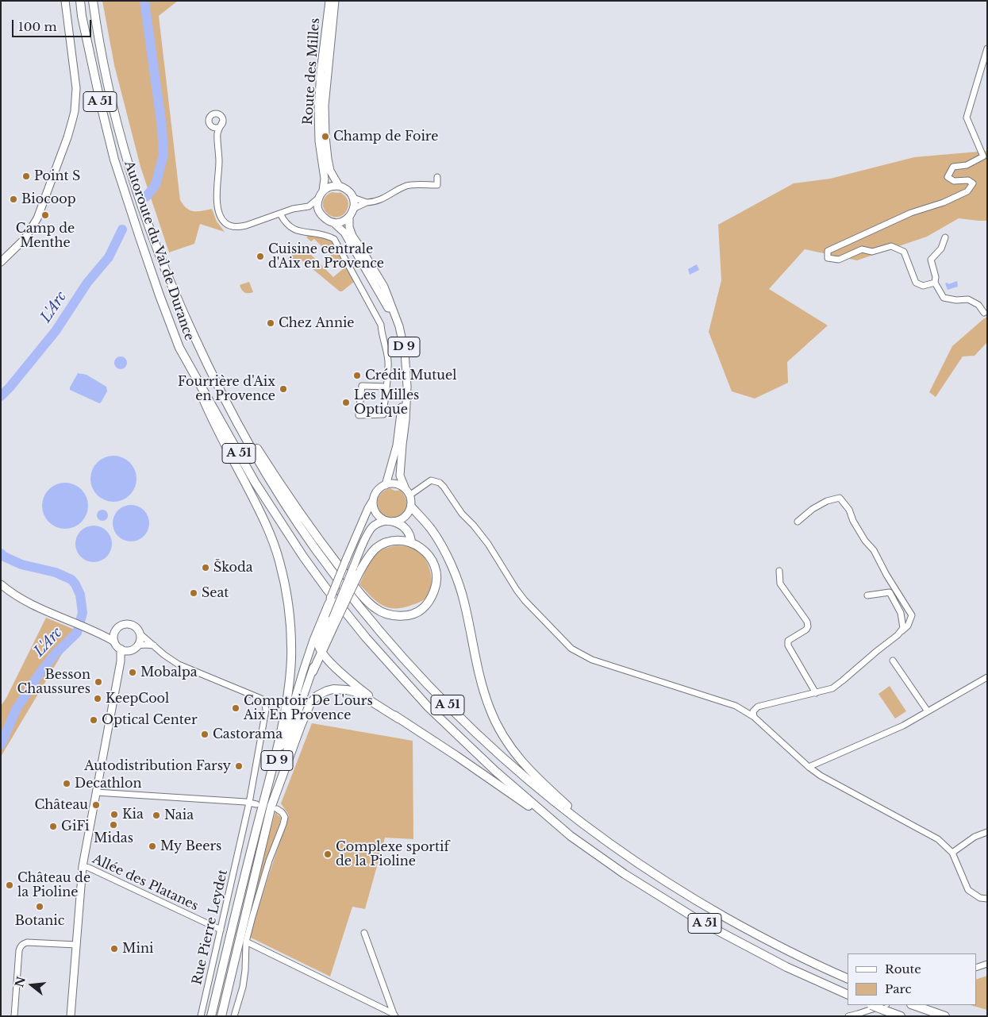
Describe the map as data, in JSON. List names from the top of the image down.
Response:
{
  "streets": {
    "highway": ["A 51", "Autoroute du Val de Durance", "D 9"],
    "main road": ["Route des Milles"],
    "street": ["Allée des Platanes", "Rue Pierre Leydet"]
  },
  "crossings": [
    ["Route des Milles", "D 9"],
    ["Allée des Platanes", "Rue Pierre Leydet"]
  ],
  "water": ["L'Arc"],
  "places": [
    "Champ de Foire",
    "Point S",
    "Biocoop",
    "Camp de Menthe",
    "Cuisine centrale d'Aix en Provence",
    "Chez Annie",
    "Crédit Mutuel",
    "Fourrière d'Aix en Provence",
    "Les Milles Optique",
    "Škoda",
    "Seat",
    "Mobalpa",
    "Besson Chaussures",
    "KeepCool",
    "Comptoir De L'ours Aix En Provence",
    "Optical Center",
    "Castorama",
    "Autodistribution Farsy",
    "Decathlon",
    "Château",
    "Kia",
    "Naia",
    "Midas",
    "GiFi",
    "My Beers",
    "Complexe sportif de la Pioline",
    "Château de la Pioline",
    "Botanic",
    "Mini"
  ],
  "legend": ["Route", "Parc"],
  "scale_bar": "100 m",
  "north": "left"
}
